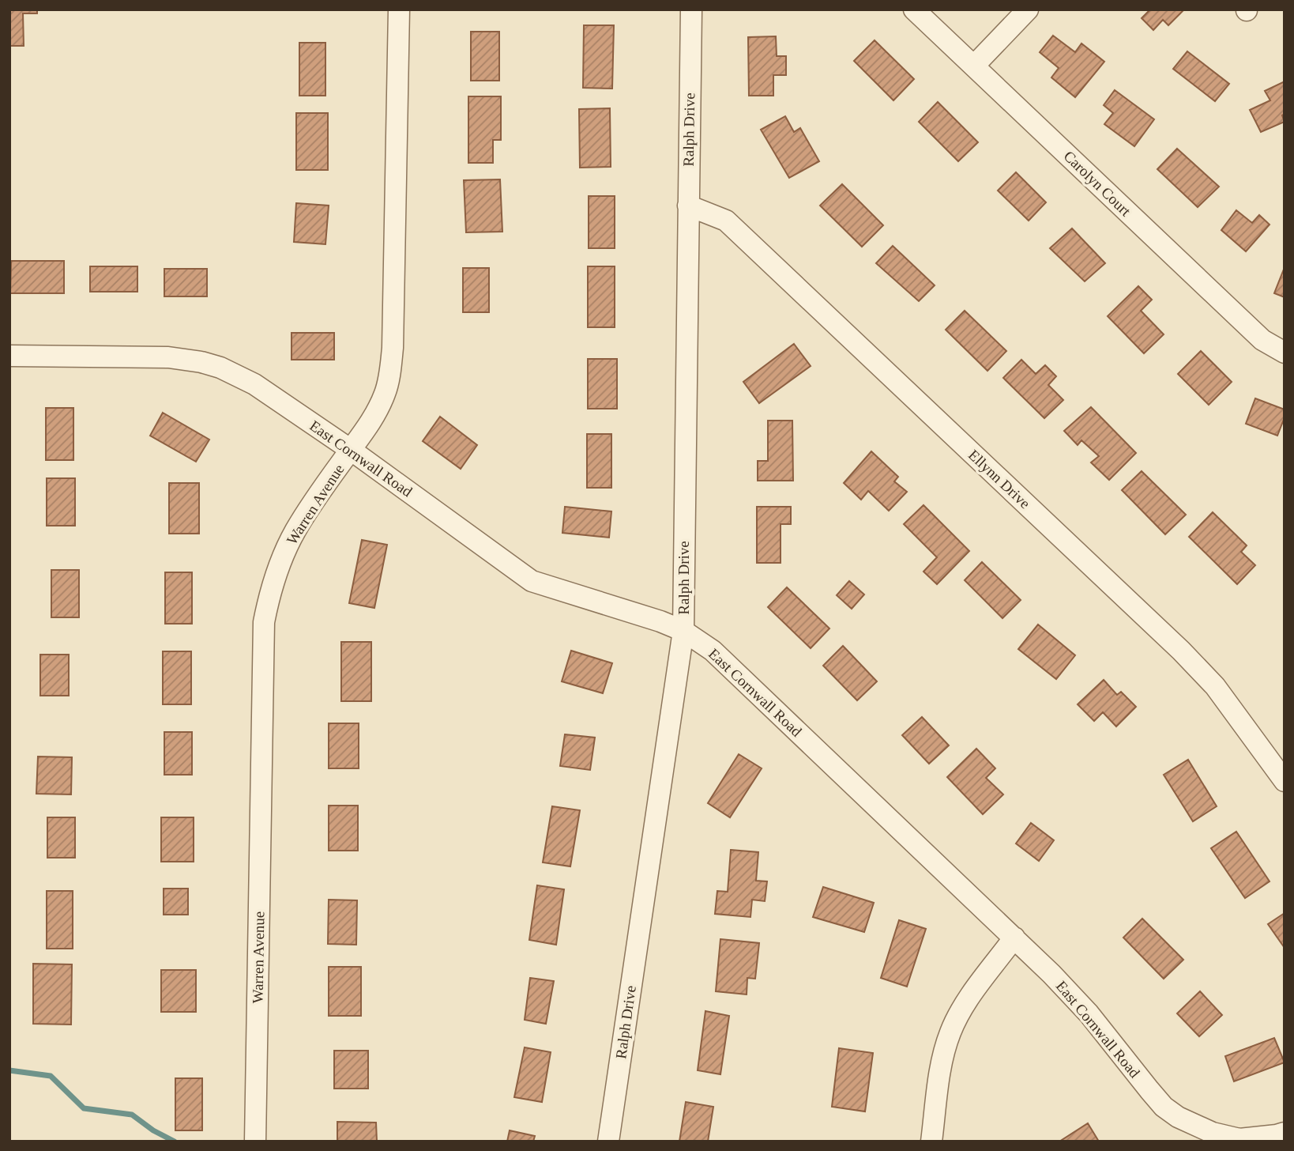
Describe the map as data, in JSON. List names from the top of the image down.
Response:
{
  "streets": {
    "street": [
      "Ralph Drive",
      "Carolyn Court",
      "East Cornwall Road",
      "Ellynn Drive",
      "Warren Avenue"
    ]
  },
  "crossings": [
    ["Ralph Drive", "East Cornwall Road"],
    ["Ralph Drive", "Ellynn Drive"],
    ["East Cornwall Road", "Warren Avenue"]
  ]
}
